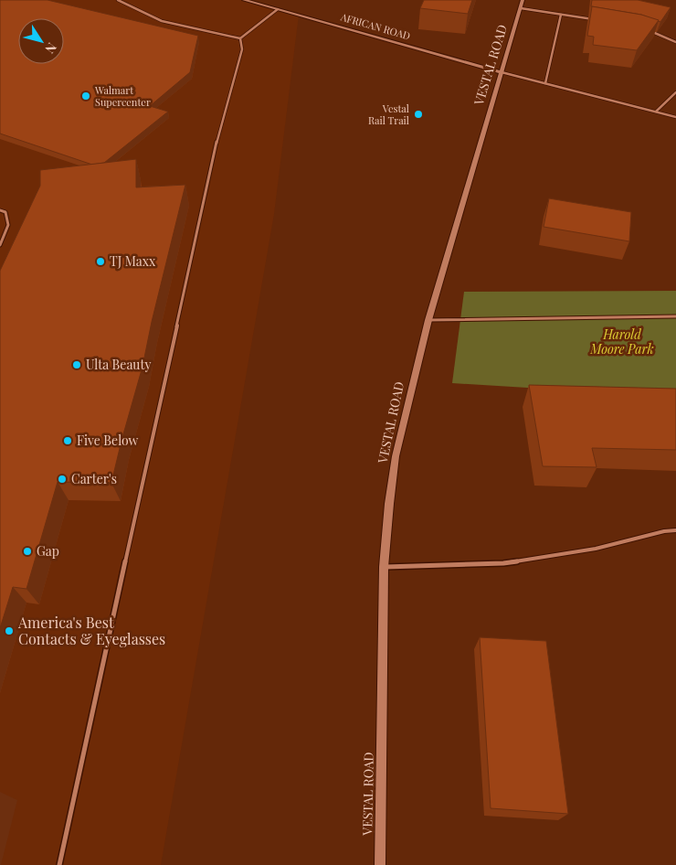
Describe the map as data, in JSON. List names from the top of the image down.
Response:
{
  "streets": {
    "street": ["AFRICAN ROAD", "VESTAL ROAD"]
  },
  "crossings": [
    ["AFRICAN ROAD", "VESTAL ROAD"]
  ],
  "parks": ["Harold Moore Park"],
  "places": [
    "Walmart Supercenter",
    "Vestal Rail Trail",
    "TJ Maxx",
    "Ulta Beauty",
    "Five Below",
    "Carter's",
    "Gap",
    "America's Best Contacts & Eyeglasses"
  ],
  "north": "bottom right"
}
